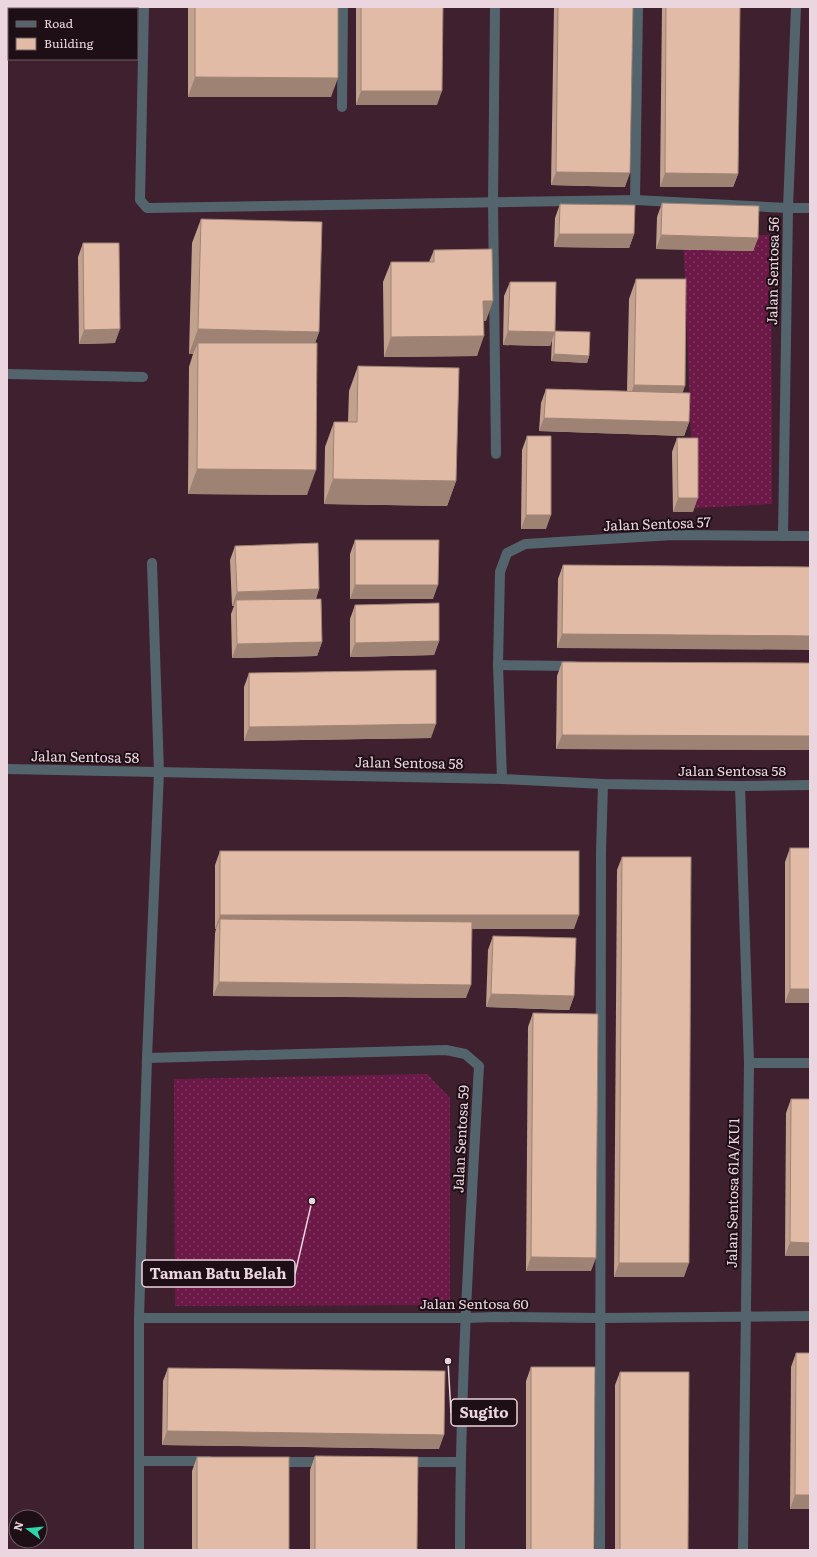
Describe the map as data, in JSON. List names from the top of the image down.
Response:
{
  "streets": {
    "street": [
      "Jalan Sentosa 56",
      "Jalan Sentosa 57",
      "Jalan Sentosa 58",
      "Jalan Sentosa 59",
      "Jalan Sentosa 61A/KU1",
      "Jalan Sentosa 60"
    ]
  },
  "crossings": [
    ["Jalan Sentosa 56", "Jalan Sentosa 57"],
    ["Jalan Sentosa 58", "Jalan Sentosa 61A/KU1"],
    ["Jalan Sentosa 59", "Jalan Sentosa 60"],
    ["Jalan Sentosa 61A/KU1", "Jalan Sentosa 60"]
  ],
  "places": ["Taman Batu Belah", "Sugito"],
  "legend": ["Road", "Building"],
  "north": "left"
}
